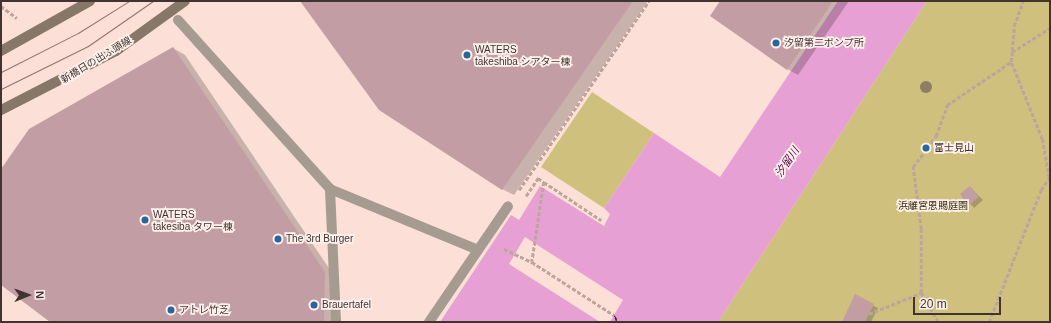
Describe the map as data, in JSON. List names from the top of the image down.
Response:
{
  "streets": {
    "main road": ["新橋日の出ふ頭線"]
  },
  "water": ["汐留川"],
  "parks": ["浜離宮恩賜庭園"],
  "places": [
    "汐留第二ポンプ所",
    "WATERS takeshiba シアター棟",
    "富士見山",
    "WATERS takesiba タワー棟",
    "The 3rd Burger",
    "Brauertafel",
    "アトレ竹芝"
  ],
  "scale_bar": "20 m",
  "north": "right"
}
